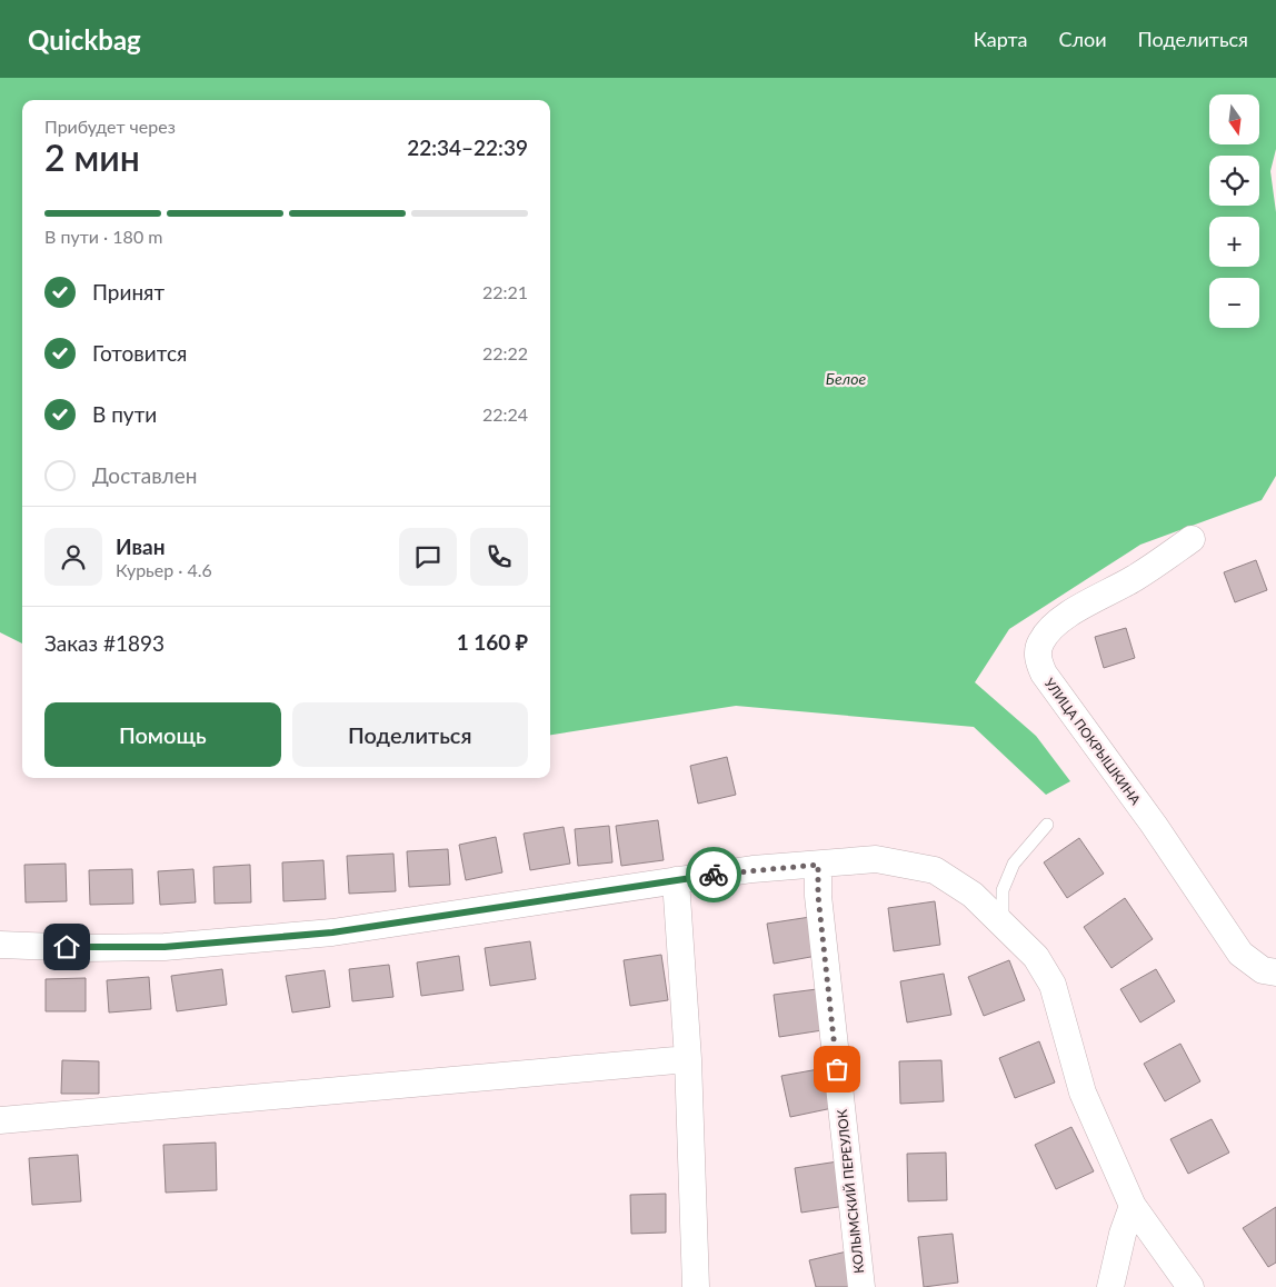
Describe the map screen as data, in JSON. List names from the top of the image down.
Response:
{
  "streets": {
    "street": ["УЛИЦА ПОКРЫШКИНА", "КОЛЫМСКИЙ ПЕРЕУЛОК"]
  },
  "water": ["Белое"],
  "north": "bottom",
  "page": {
    "header": "Quickbag",
    "nav": ["Карта", "Слои", "Поделиться"],
    "map_buttons": ["+", "−"],
    "heading": ["2 мин", "Прибудет через", "22:34–22:39"],
    "panel": [
      "Иван",
      "Курьер · 4.6",
      "Заказ #1893",
      "1 160 ₽"
    ],
    "bar": "В пути · 180 m",
    "list": [
      ["Принят", "22:21"],
      ["Готовится", "22:22"],
      ["В пути", "22:24"],
      "Доставлен"
    ],
    "buttons": ["Помощь", "Поделиться"]
  }
}
